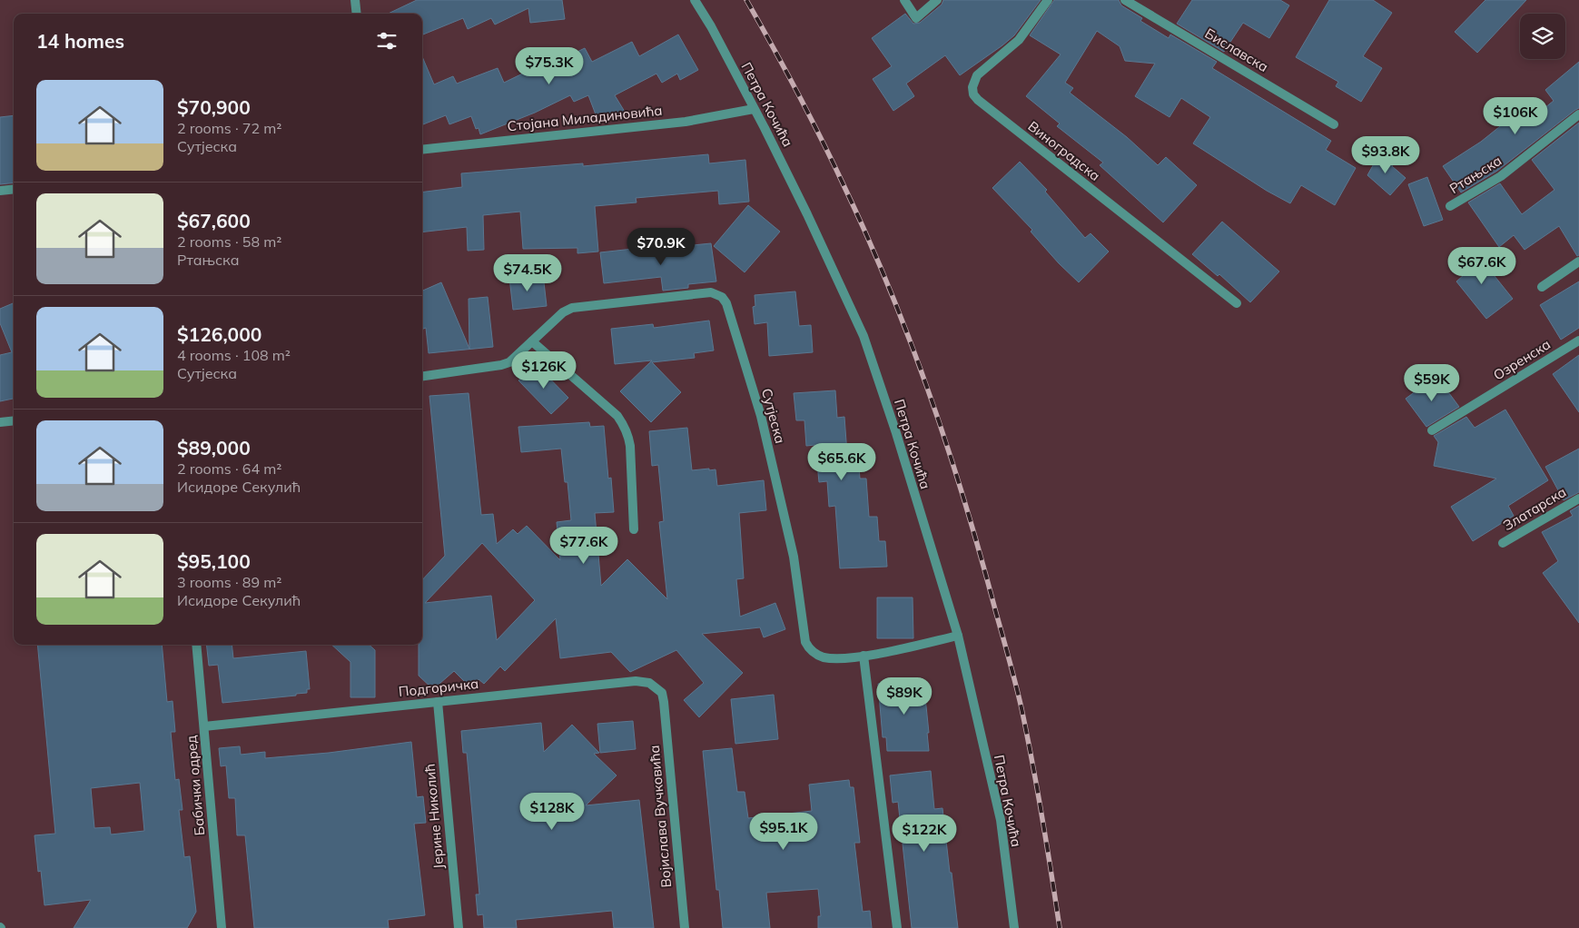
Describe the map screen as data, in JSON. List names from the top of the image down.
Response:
{
  "streets": {
    "street": [
      "Биславска",
      "Петра Кочића",
      "Стојана Миладиновића",
      "Виноградска",
      "Ртањска",
      "Озренска",
      "Сутјеска",
      "Златарска",
      "Подгоричка",
      "Бабички одред",
      "Јерине Николић",
      "Војислава Вучковића"
    ]
  },
  "crossings": [
    ["Петра Кочића", "Стојана Миладиновића"],
    ["Петра Кочића", "Сутјеска"],
    ["Подгоричка", "Бабички одред"],
    ["Подгоричка", "Јерине Николић"],
    ["Подгоричка", "Војислава Вучковића"]
  ],
  "page": {
    "heading": "14 homes",
    "price": [
      "$75.3K",
      "$106K",
      "$93.8K",
      "$70.9K",
      "$67.6K",
      "$74.5K",
      "$126K",
      "$59K",
      "$65.6K",
      "$77.6K",
      "$89K",
      "$128K",
      "$95.1K",
      "$122K"
    ],
    "list": [
      {
        "name": "$70,900",
        "note": "2 rooms · 72 m² · Сутјеска"
      },
      {
        "name": "$67,600",
        "note": "2 rooms · 58 m² · Ртањска"
      },
      {
        "name": "$126,000",
        "note": "4 rooms · 108 m² · Сутјеска"
      },
      {
        "name": "$89,000",
        "note": "2 rooms · 64 m² · Исидоре Секулић"
      },
      {
        "name": "$95,100",
        "note": "3 rooms · 89 m² · Исидоре Секулић"
      }
    ]
  }
}
